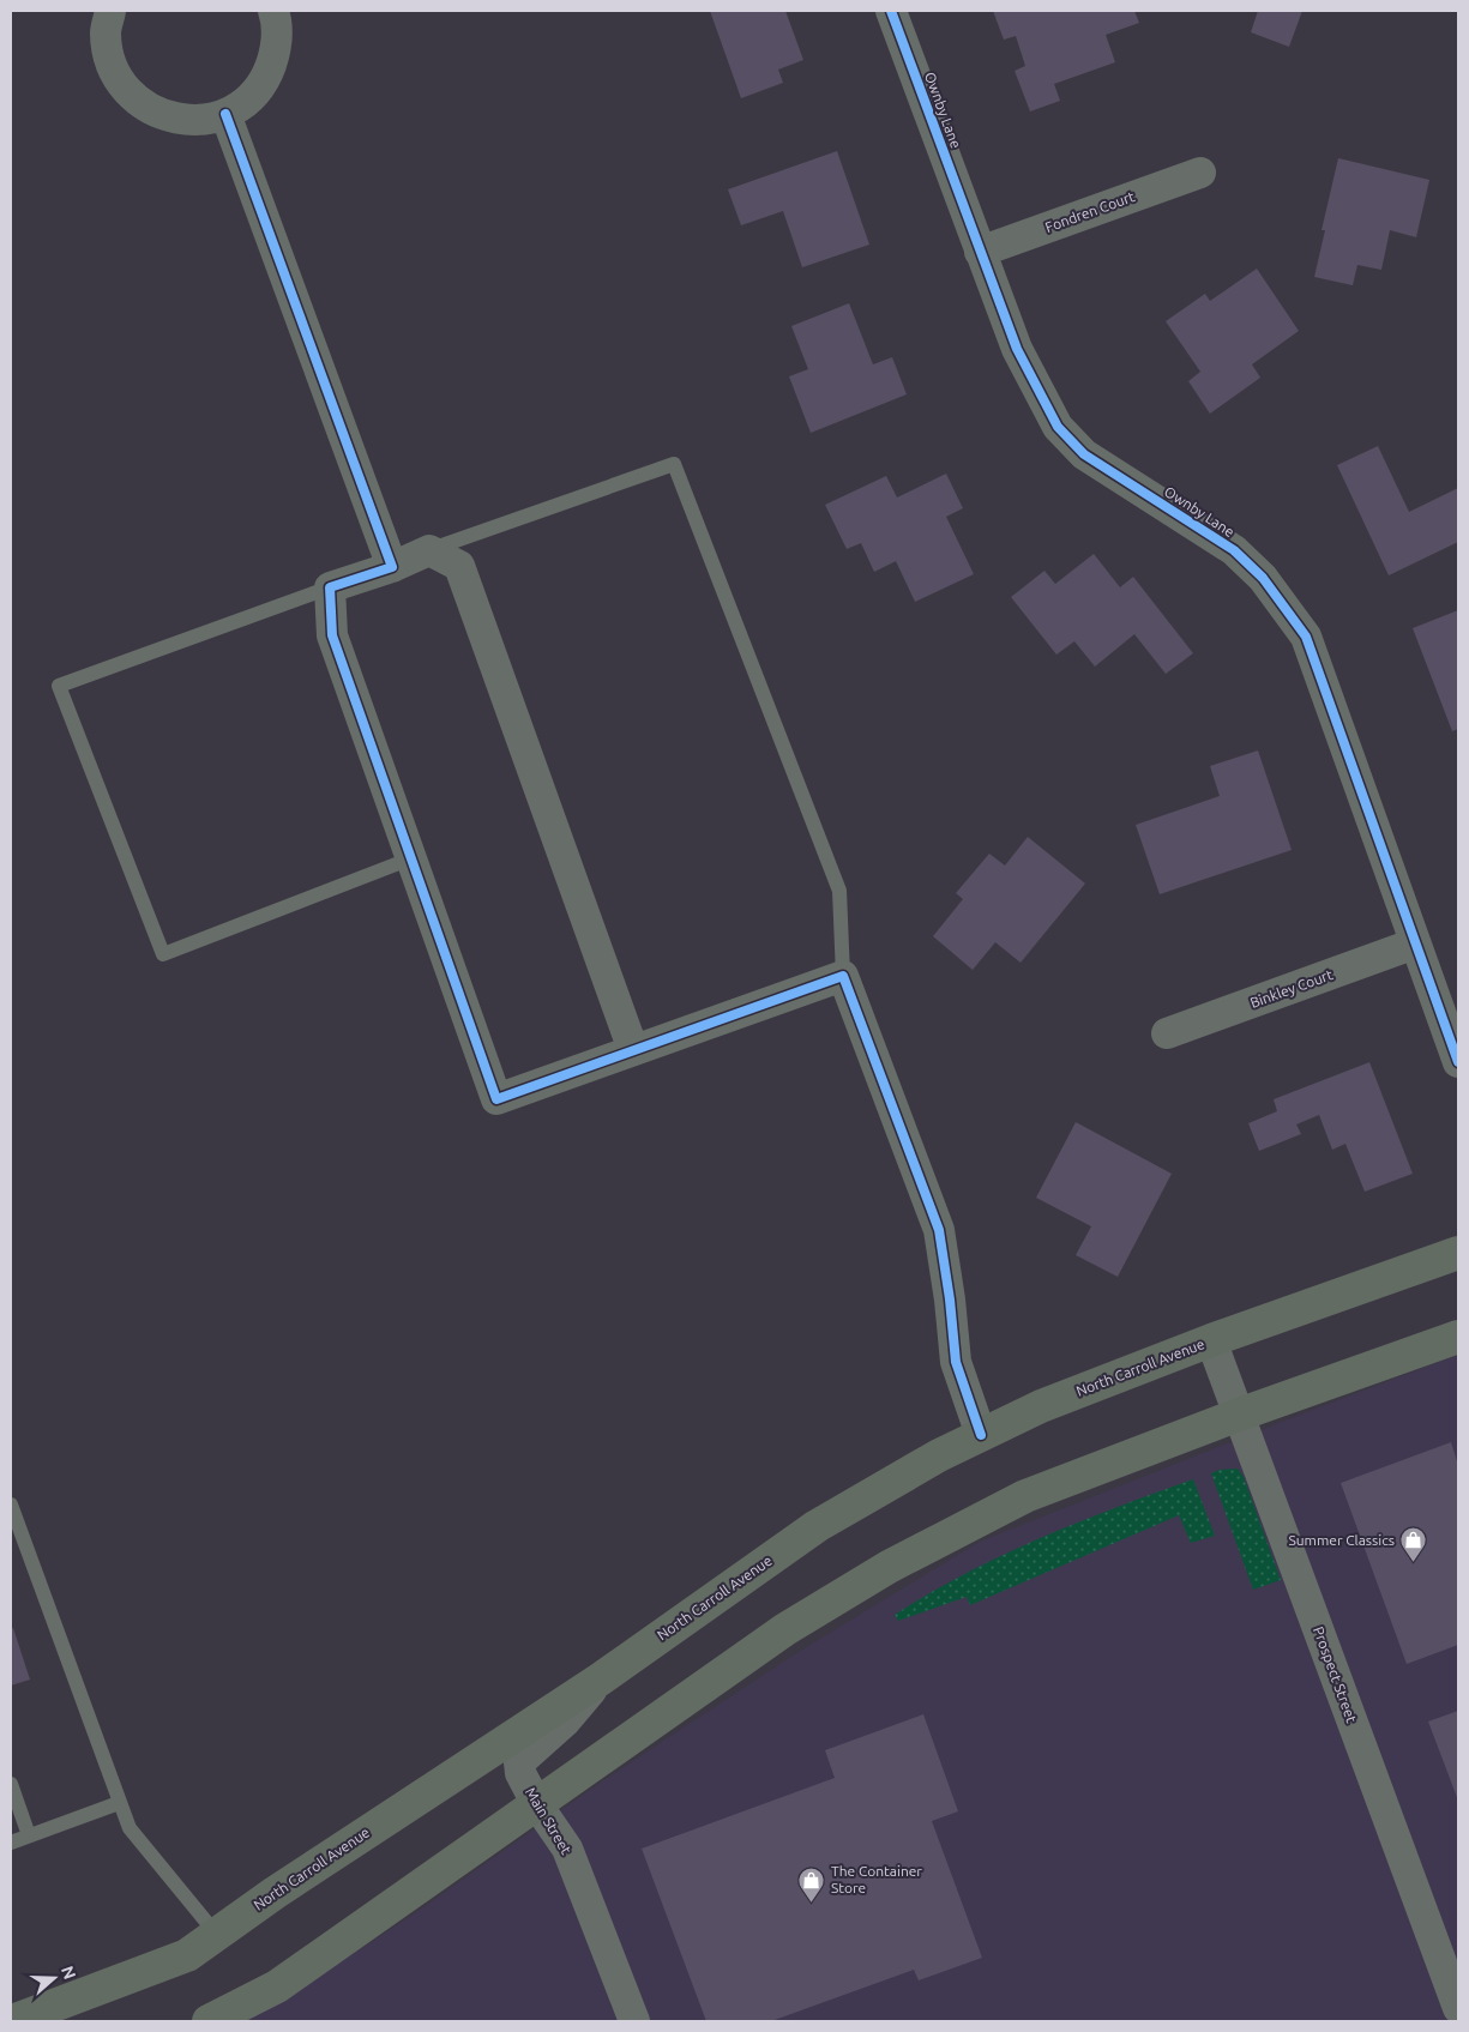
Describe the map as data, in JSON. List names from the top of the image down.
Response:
{
  "streets": {
    "main road": ["North Carroll Avenue"],
    "street": [
      "Ownby Lane",
      "Fondren Court",
      "Binkley Court",
      "Prospect Street",
      "Main Street"
    ]
  },
  "crossings": [
    ["Ownby Lane", "Fondren Court"],
    ["Ownby Lane", "Binkley Court"],
    ["North Carroll Avenue", "Prospect Street"],
    ["North Carroll Avenue", "Main Street"]
  ],
  "places": {
    "shop": ["Summer Classics", "The Container Store"]
  },
  "north": "right"
}
